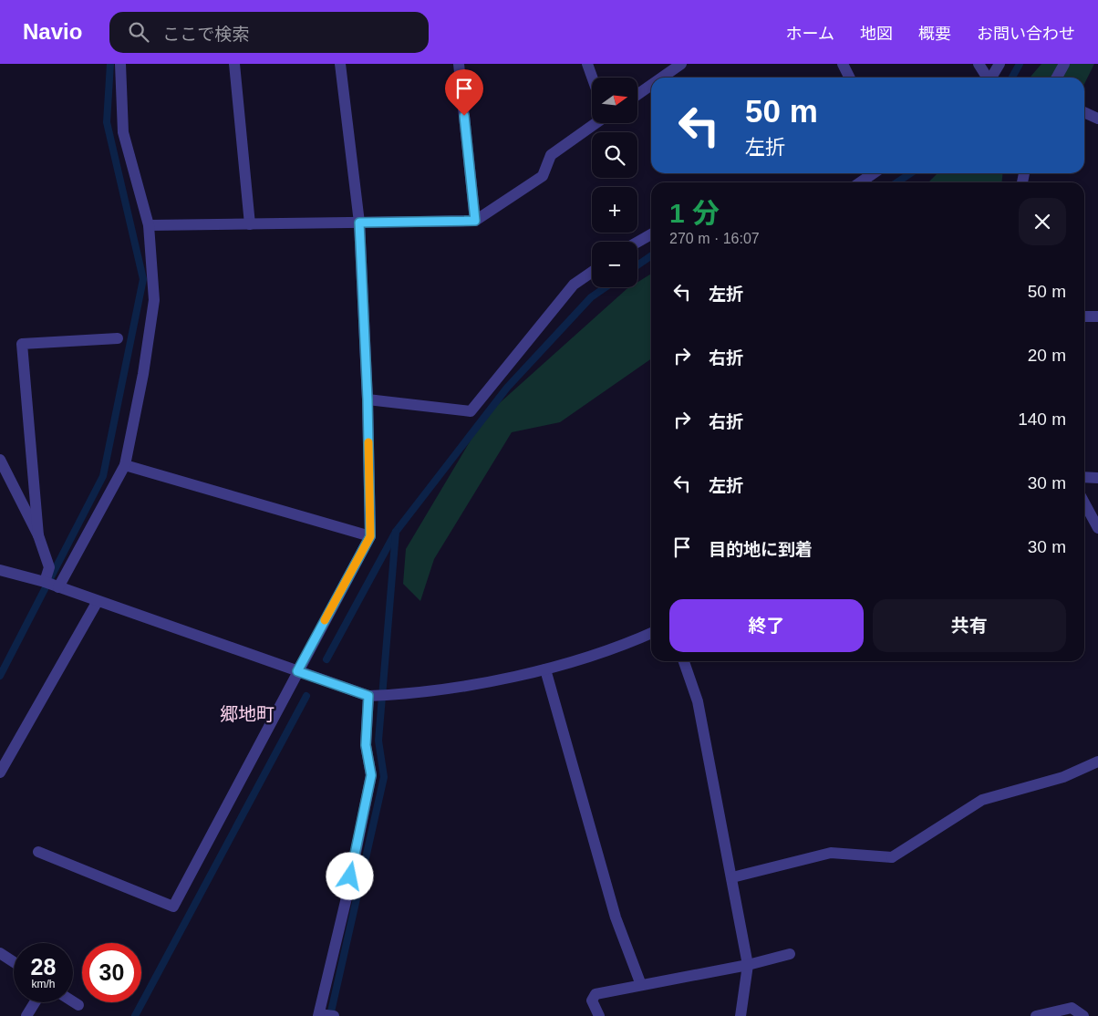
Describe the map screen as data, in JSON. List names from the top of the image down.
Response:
{
  "districts": ["郷地町"],
  "north": "right",
  "page": {
    "header": "Navio",
    "search": "ここで検索",
    "nav": [
      "ホーム",
      "地図",
      "概要",
      "お問い合わせ"
    ],
    "map_buttons": ["+", "−"],
    "turn": ["50 m", "左折"],
    "heading": ["1 分", "270 m · 16:07"],
    "list": [
      {
        "name": "左折",
        "value": "50 m"
      },
      {
        "name": "右折",
        "value": "20 m"
      },
      {
        "name": "右折",
        "value": "140 m"
      },
      {
        "name": "左折",
        "value": "30 m"
      },
      {
        "name": "目的地に到着",
        "value": "30 m"
      }
    ],
    "buttons": ["終了", "共有"],
    "speed": "28 km/h",
    "limit": "30"
  }
}
